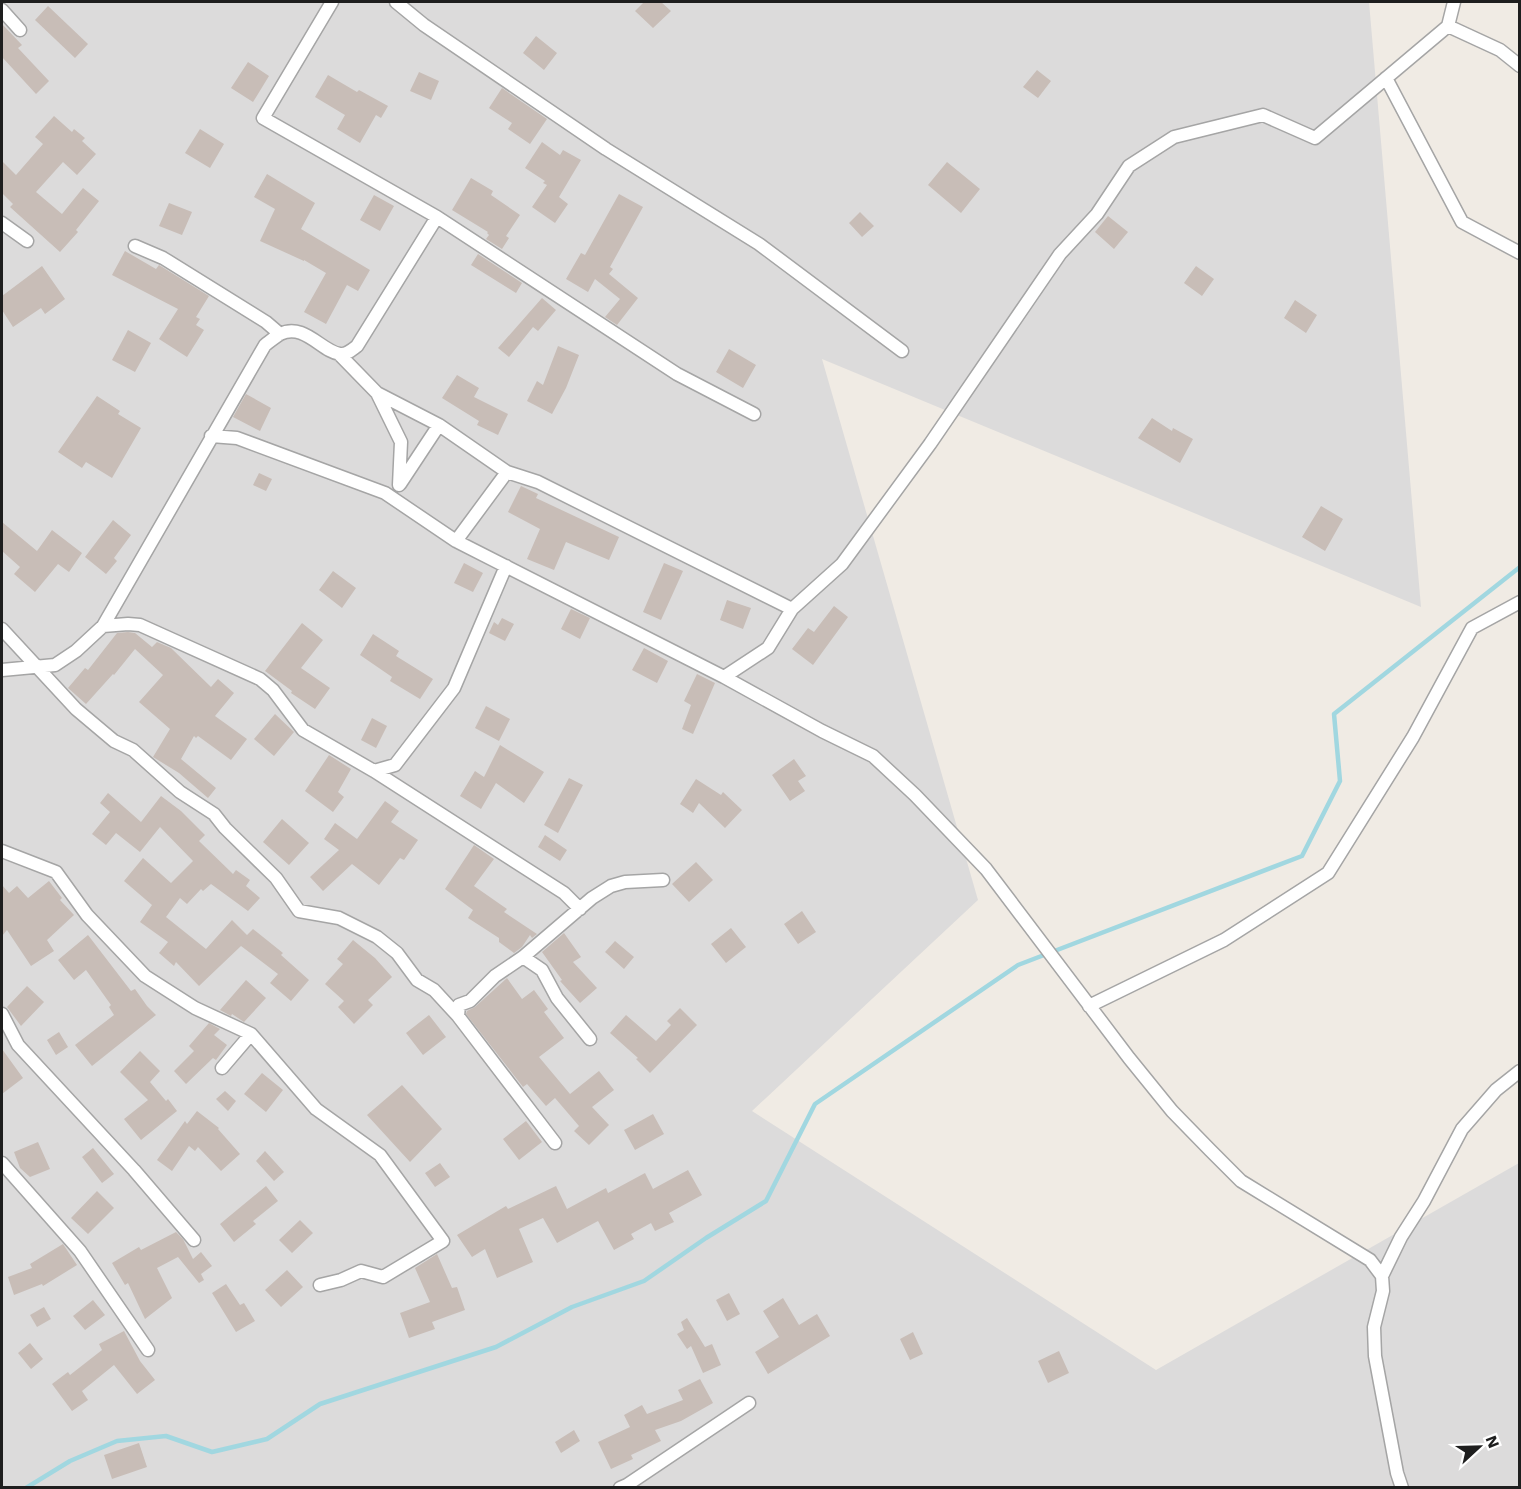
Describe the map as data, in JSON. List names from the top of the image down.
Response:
{
  "north": "right"
}
